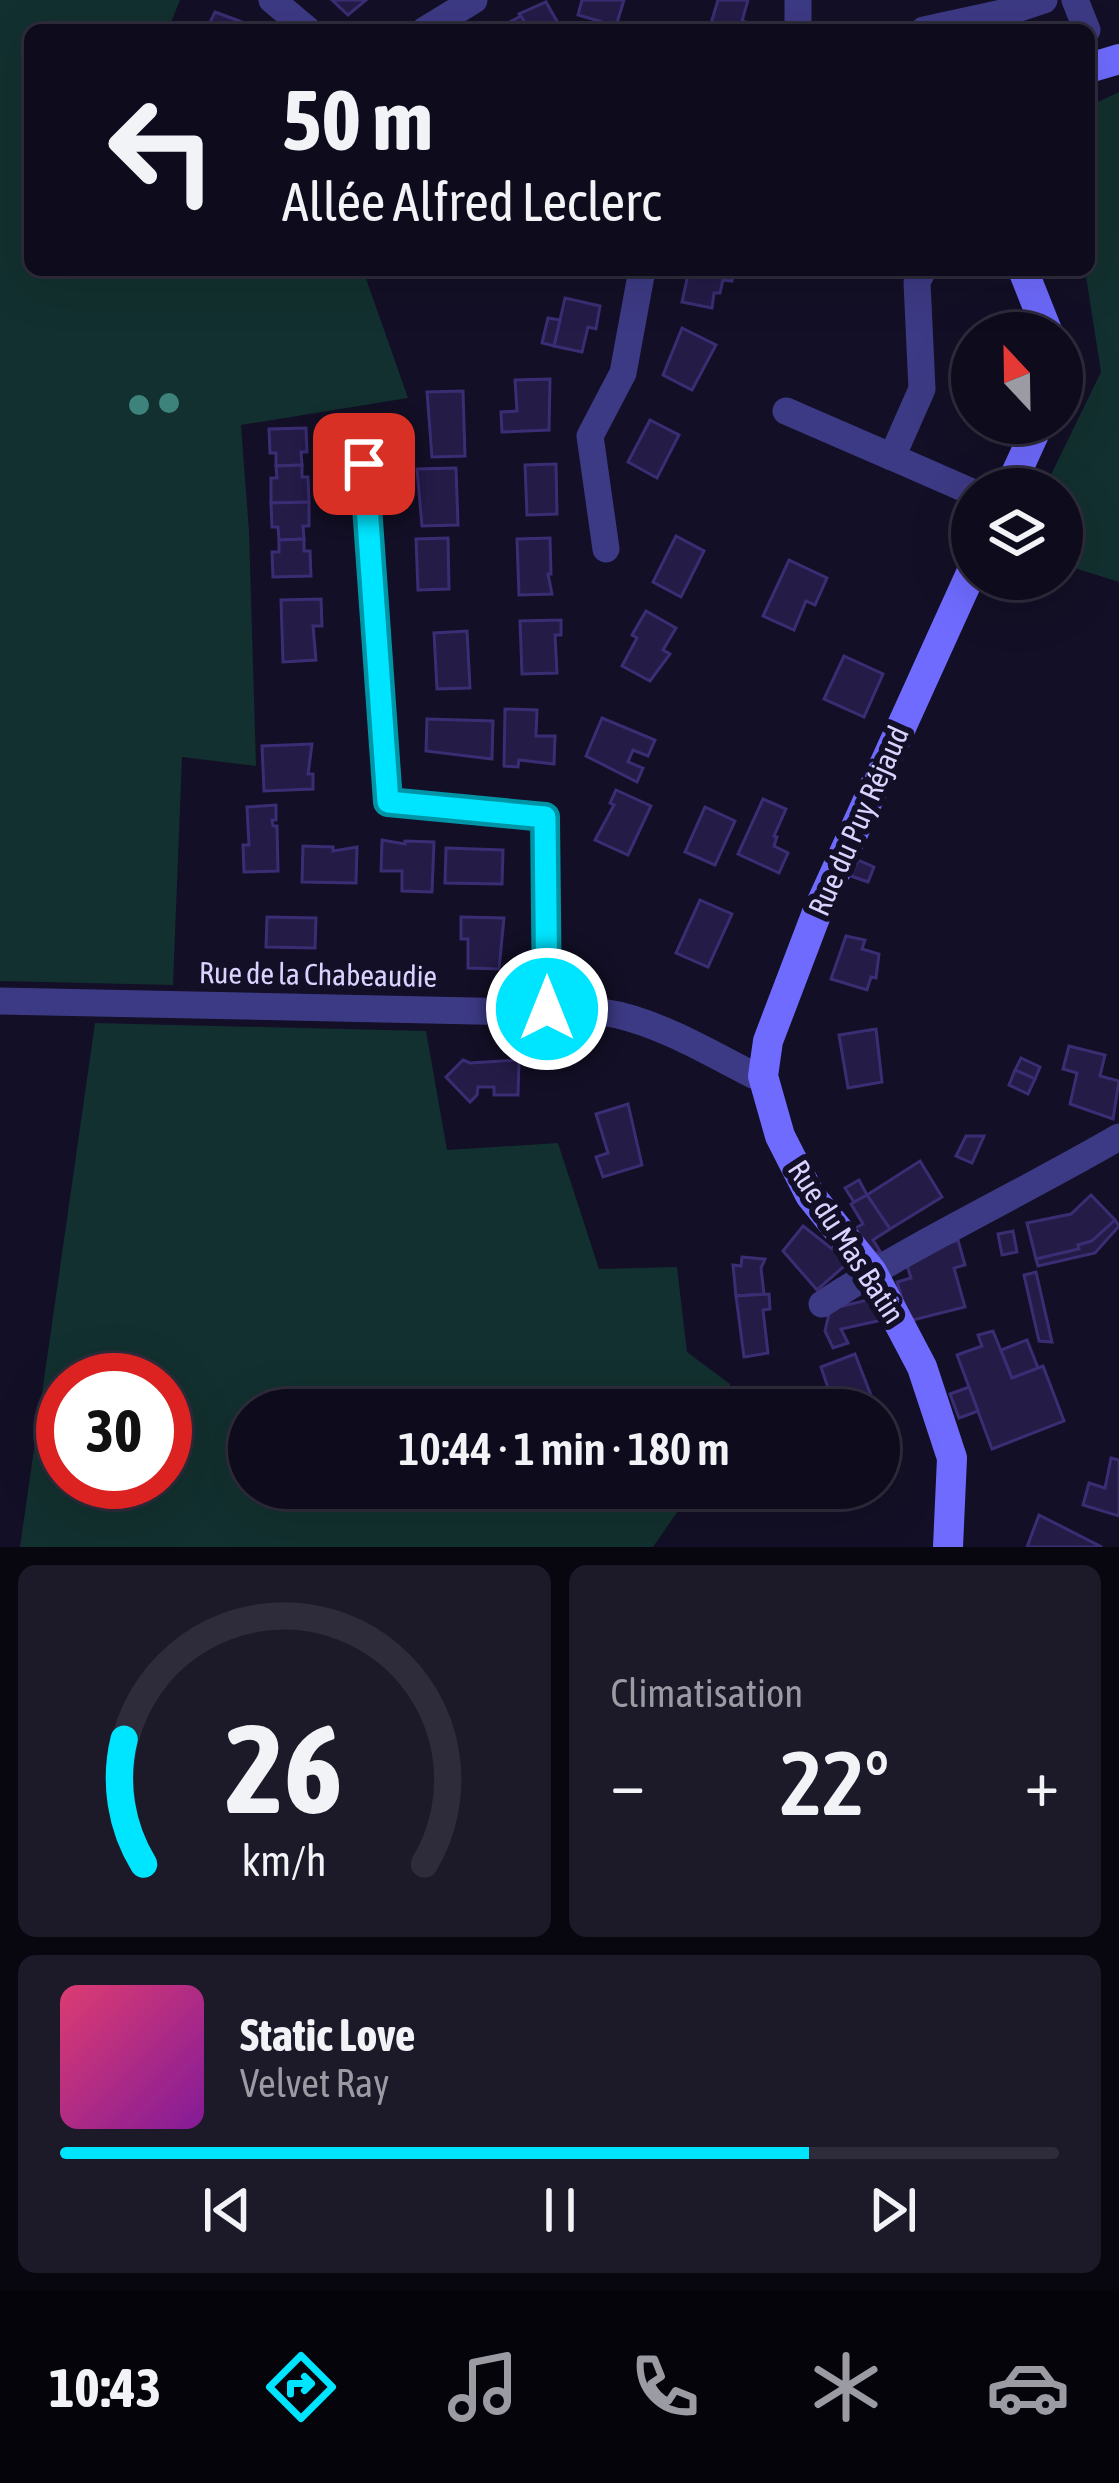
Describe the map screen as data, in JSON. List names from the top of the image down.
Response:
{
  "streets": {
    "street": ["Rue du Puy Réjaud", "Rue de la Chabeaudie", "Rue du Mas Batin"]
  },
  "crossings": [
    ["Rue du Puy Réjaud", "Rue de la Chabeaudie"],
    ["Rue du Puy Réjaud", "Rue du Mas Batin"],
    ["Rue de la Chabeaudie", "Rue du Mas Batin"]
  ],
  "north": "top",
  "page": {
    "turn": ["50 m", "Allée Alfred Leclerc"],
    "limit": "30",
    "trip": "10:44 · 1 min · 180 m",
    "tile": "Climatisation",
    "heat": ["−", "22°", "+"],
    "song": ["Static Love", "Velvet Ray"],
    "tabs": "10:43",
    "gauge": ["26", "km/h"]
  }
}
